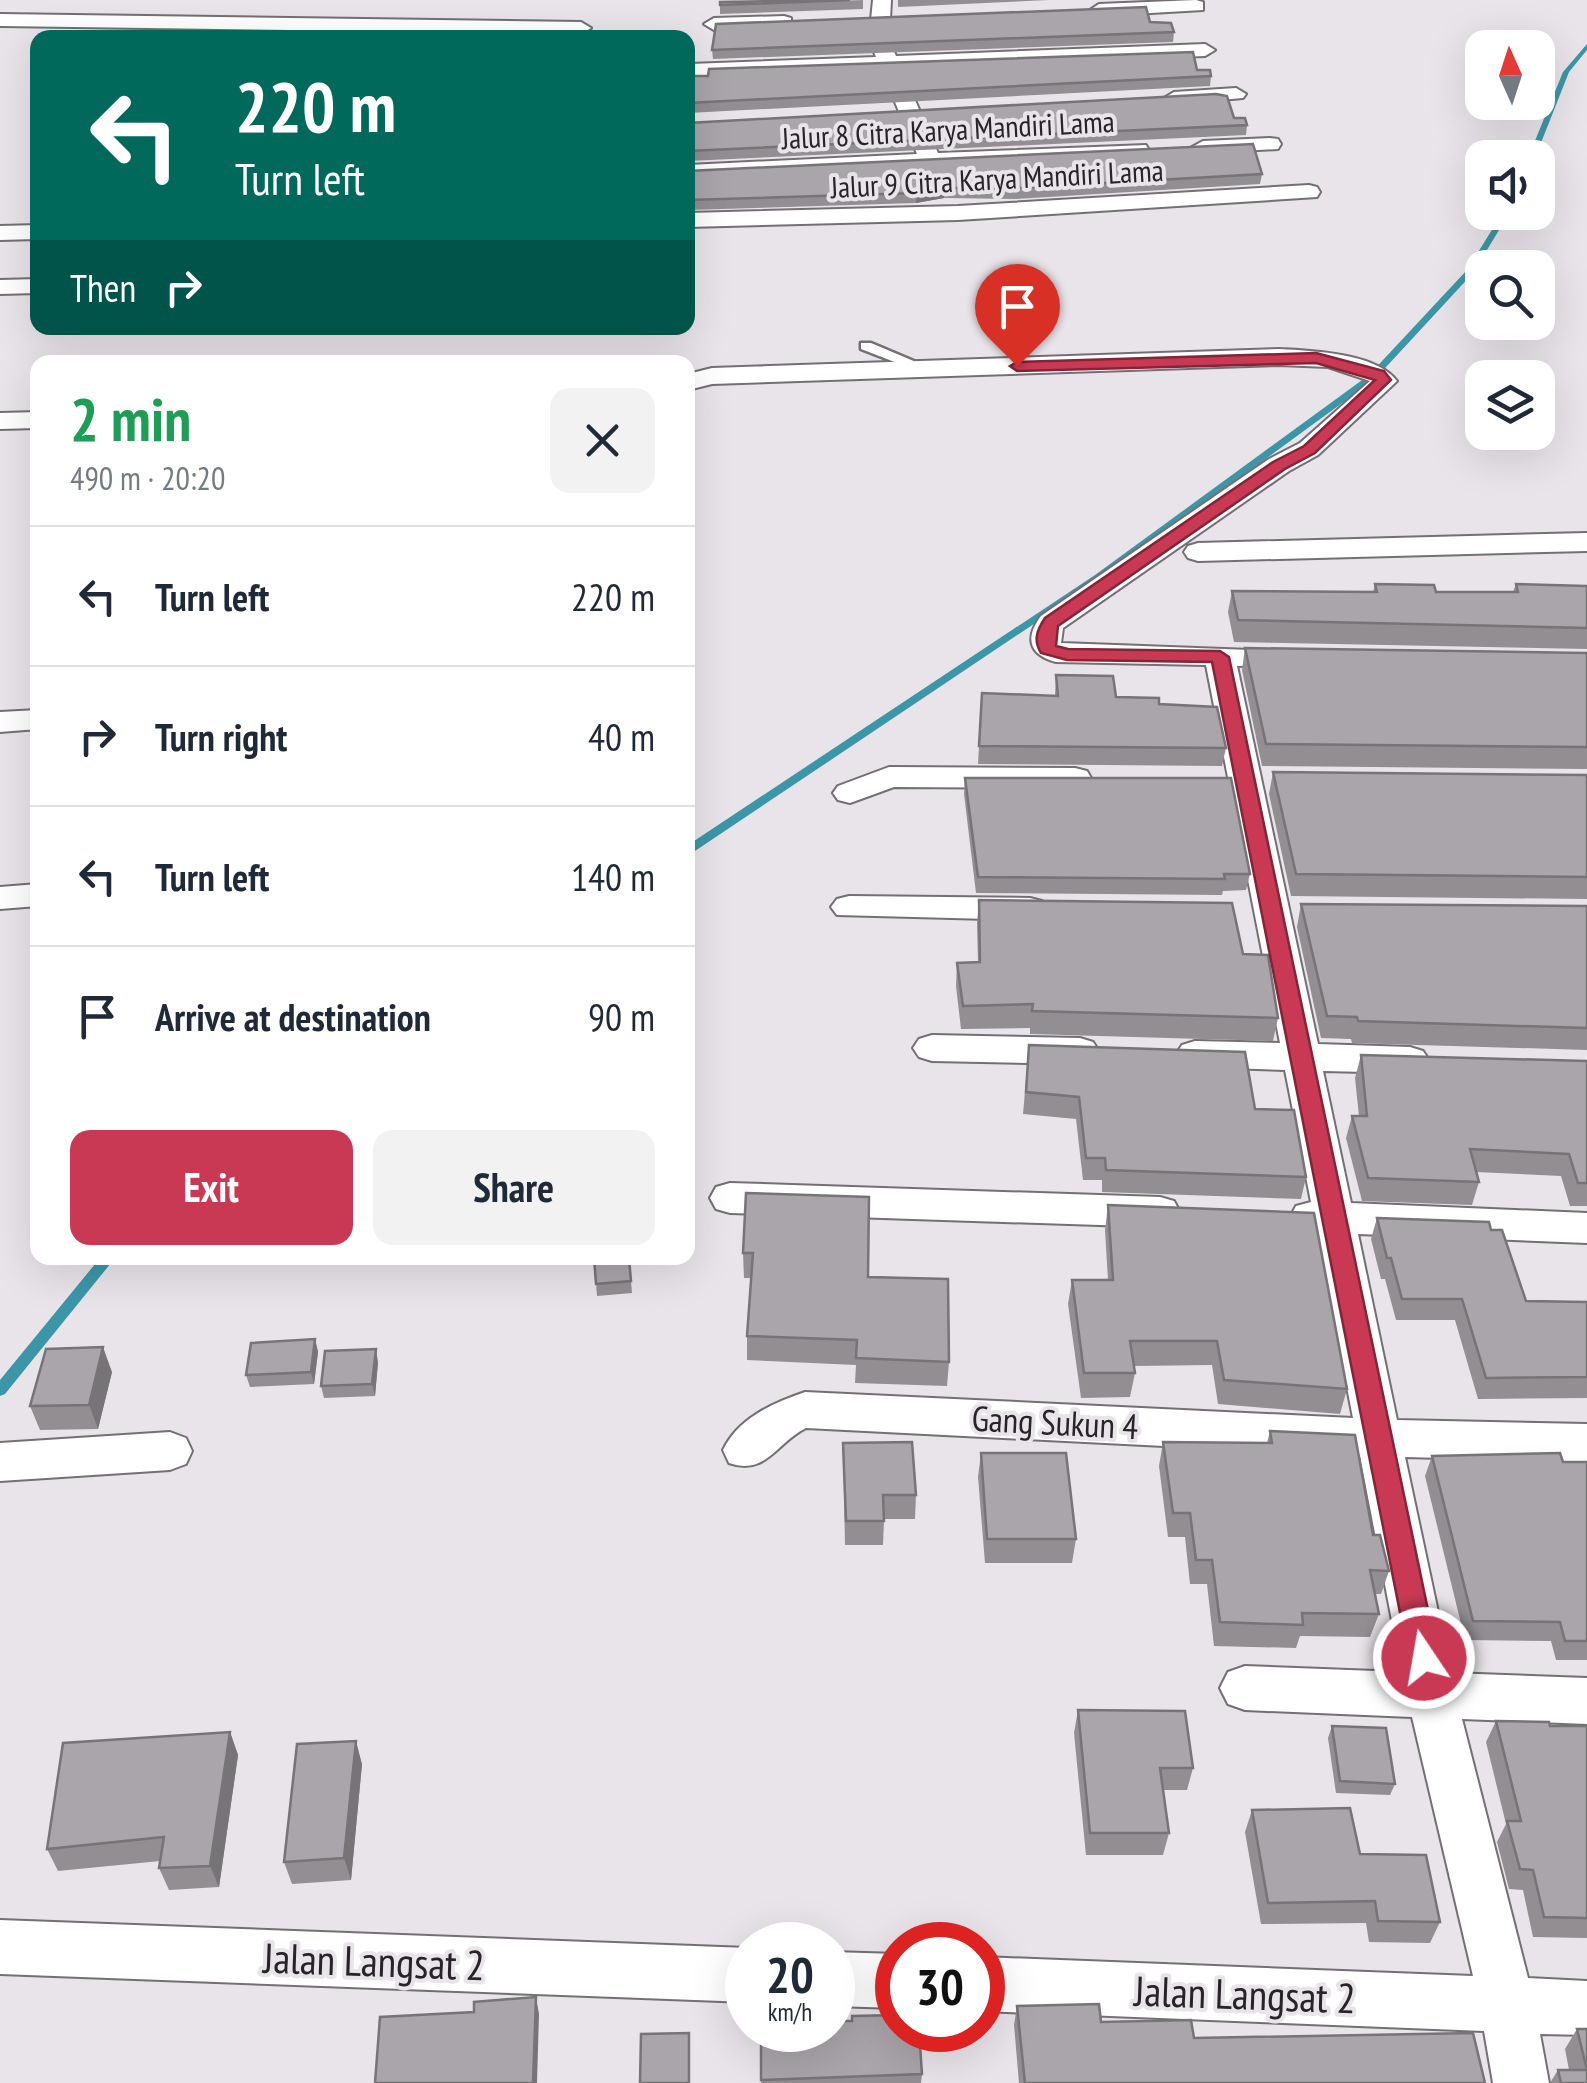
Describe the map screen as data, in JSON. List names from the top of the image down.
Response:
{
  "streets": {
    "street": [
      "Jalur 8 Citra Karya Mandiri Lama",
      "Jalur 9 Citra Karya Mandiri Lama",
      "Gang Sukun 4",
      "Jalan Langsat 2"
    ]
  },
  "crossings": [
    ["Jalur 8 Citra Karya Mandiri Lama", "Jalur 9 Citra Karya Mandiri Lama"]
  ],
  "north": "top",
  "page": {
    "turn": ["220 m", "Turn left"],
    "then": "Then",
    "heading": ["2 min", "490 m · 20:20"],
    "list": [
      {
        "name": "Turn left",
        "value": "220 m"
      },
      {
        "name": "Turn right",
        "value": "40 m"
      },
      {
        "name": "Turn left",
        "value": "140 m"
      },
      {
        "name": "Arrive at destination",
        "value": "90 m"
      }
    ],
    "buttons": ["Exit", "Share"],
    "speed": "20 km/h",
    "limit": "30"
  }
}
